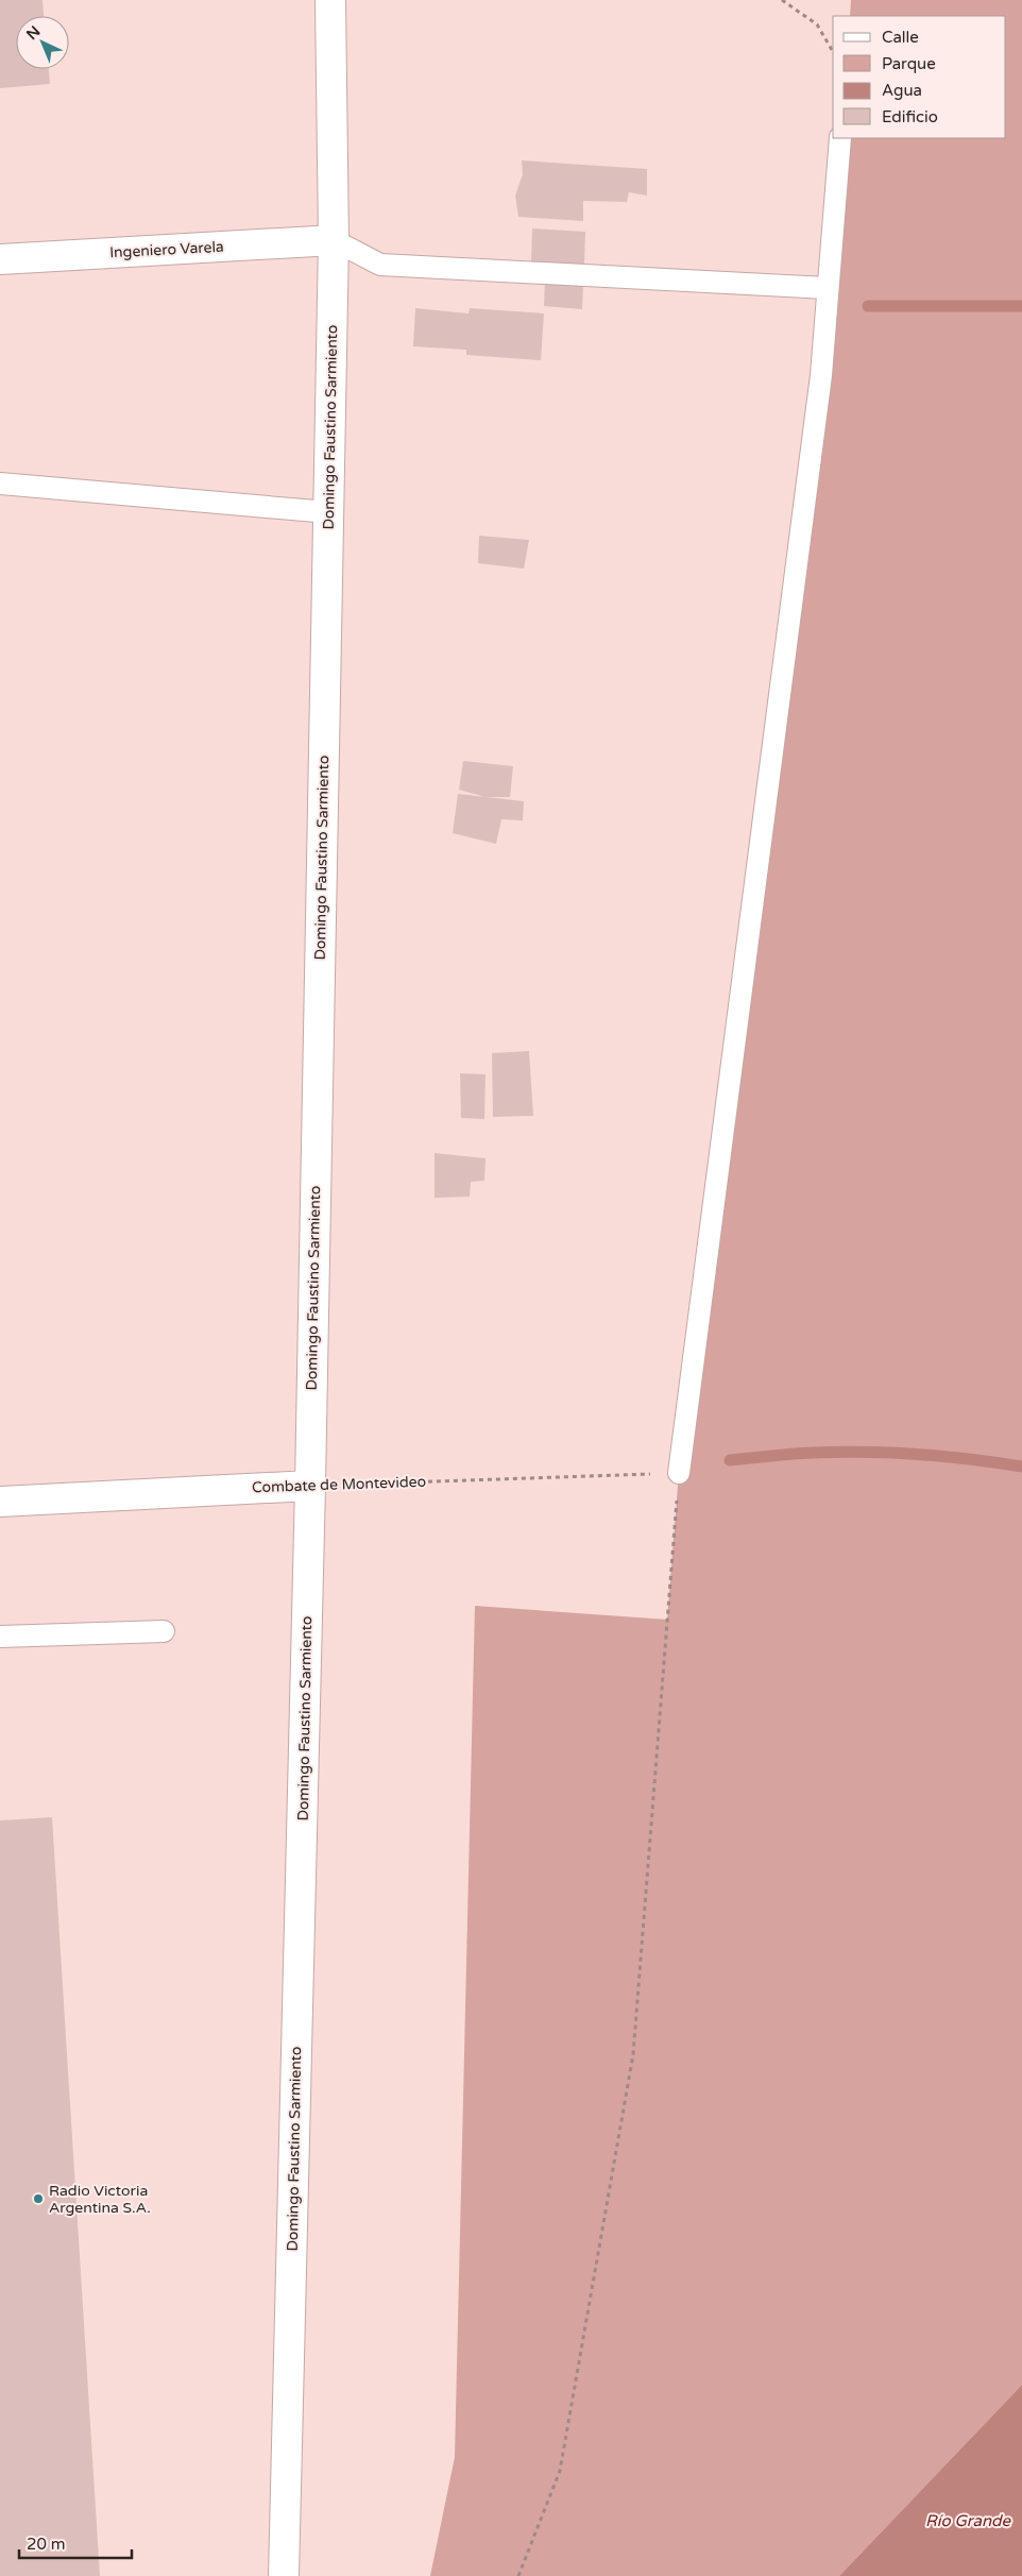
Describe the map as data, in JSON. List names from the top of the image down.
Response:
{
  "streets": {
    "street": ["Ingeniero Varela", "Domingo Faustino Sarmiento", "Combate de Montevideo"]
  },
  "crossings": [
    ["Ingeniero Varela", "Domingo Faustino Sarmiento"],
    ["Domingo Faustino Sarmiento", "Combate de Montevideo"]
  ],
  "water": ["Río Grande"],
  "places": ["Radio Victoria Argentina S.A."],
  "legend": [
    "Calle",
    "Parque",
    "Agua",
    "Edificio"
  ],
  "scale_bar": "20 m",
  "north": "top left"
}
